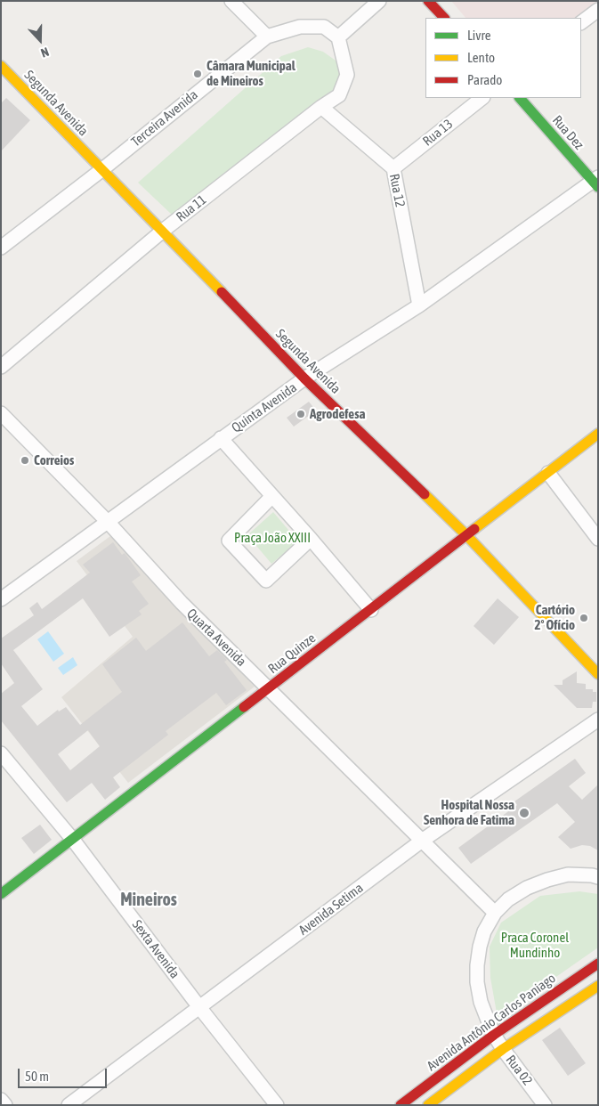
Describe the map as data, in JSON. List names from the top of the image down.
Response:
{
  "streets": {
    "street": [
      "Segunda Avenida",
      "Terceira Avenida",
      "Rua 13",
      "Rua Dez",
      "Rua 12",
      "Rua 11",
      "Quinta Avenida",
      "Quarta Avenida",
      "Rua Quinze",
      "Avenida Setima",
      "Sexta Avenida",
      "Avenida Antônio Carlos Paniago",
      "Rua 02"
    ]
  },
  "crossings": [
    ["Segunda Avenida", "Terceira Avenida"],
    ["Segunda Avenida", "Rua 11"],
    ["Segunda Avenida", "Quinta Avenida"],
    ["Segunda Avenida", "Rua Quinze"],
    ["Terceira Avenida", "Rua 11"],
    ["Rua 13", "Rua 12"],
    ["Rua Dez", "Quinta Avenida"],
    ["Rua 12", "Rua 11"],
    ["Rua 12", "Quinta Avenida"],
    ["Quinta Avenida", "Quarta Avenida"],
    ["Quarta Avenida", "Rua Quinze"],
    ["Quarta Avenida", "Avenida Setima"],
    ["Quarta Avenida", "Rua 02"],
    ["Rua Quinze", "Sexta Avenida"],
    ["Avenida Setima", "Sexta Avenida"],
    ["Avenida Antônio Carlos Paniago", "Rua 02"]
  ],
  "districts": ["Mineiros"],
  "parks": ["Praça João XXIII", "Praca Coronel Mundinho"],
  "places": [
    "Câmara Municipal de Mineiros",
    "Agrodefesa",
    "Correios",
    "Cartório 2º Ofício",
    "Hospital Nossa Senhora de Fatima"
  ],
  "legend": ["Livre", "Lento", "Parado"],
  "scale_bar": "50 m",
  "north": "bottom"
}
